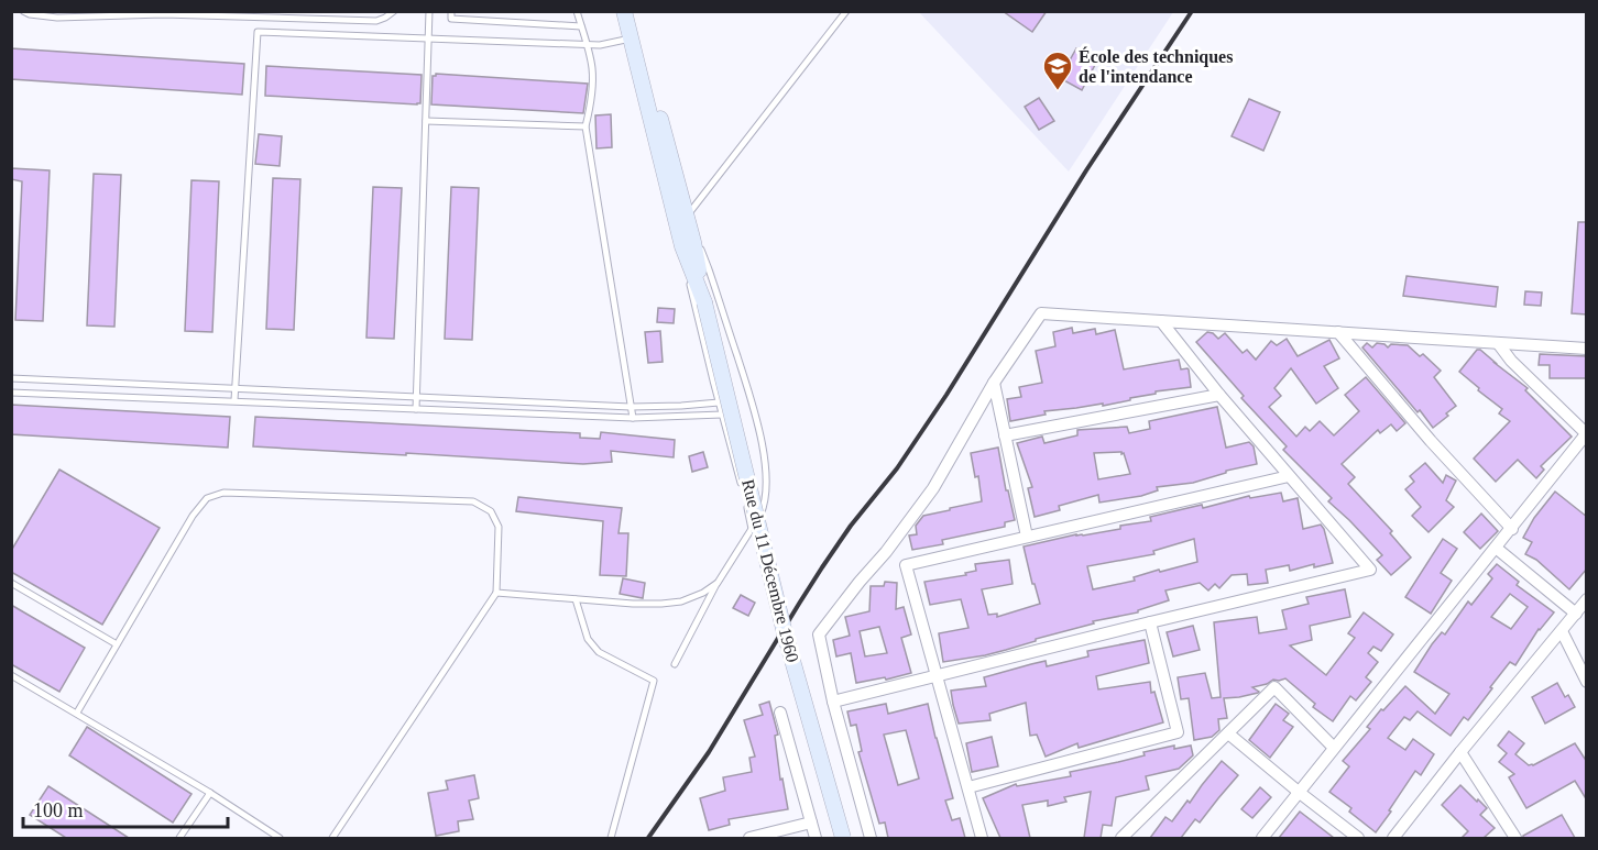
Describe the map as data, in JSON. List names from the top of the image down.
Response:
{
  "streets": {
    "main road": ["Rue du 11 Décembre 1960"]
  },
  "places": {
    "school or university": ["École des techniques de l'intendance"]
  },
  "scale_bar": "100 m"
}
